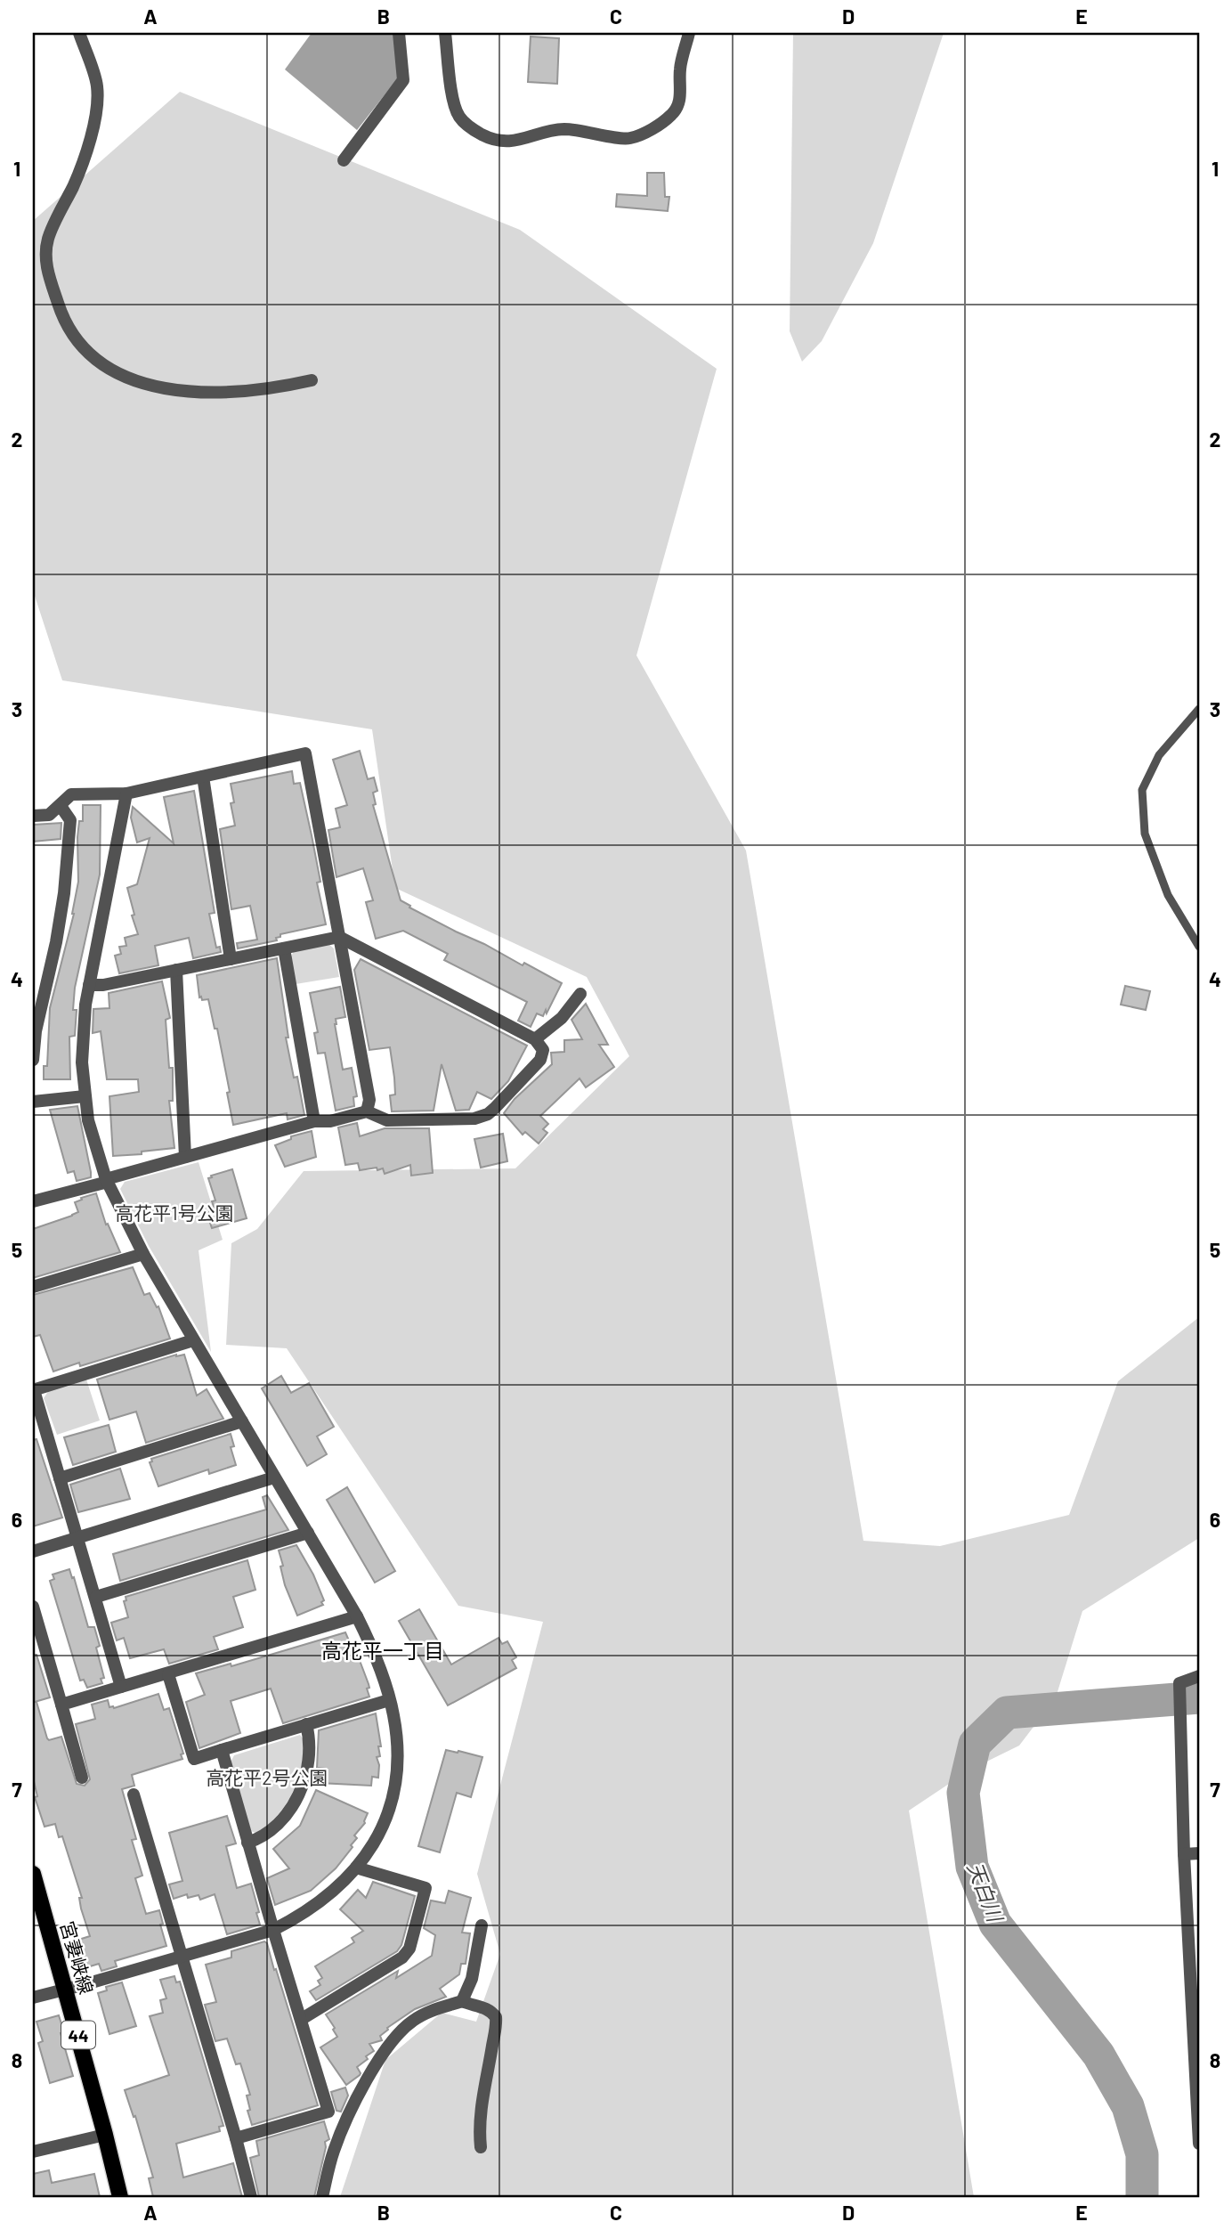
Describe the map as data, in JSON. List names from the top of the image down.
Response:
{
  "streets": {
    "main road": ["宮妻峡線", "44"]
  },
  "districts": ["高花平一丁目"],
  "water": ["天白川"],
  "parks": ["高花平1号公園", "高花平2号公園"],
  "grid": {
    "columns": [
      "A",
      "B",
      "C",
      "D",
      "E"
    ],
    "rows": [
      "1",
      "2",
      "3",
      "4",
      "5",
      "6",
      "7",
      "8"
    ]
  }
}
